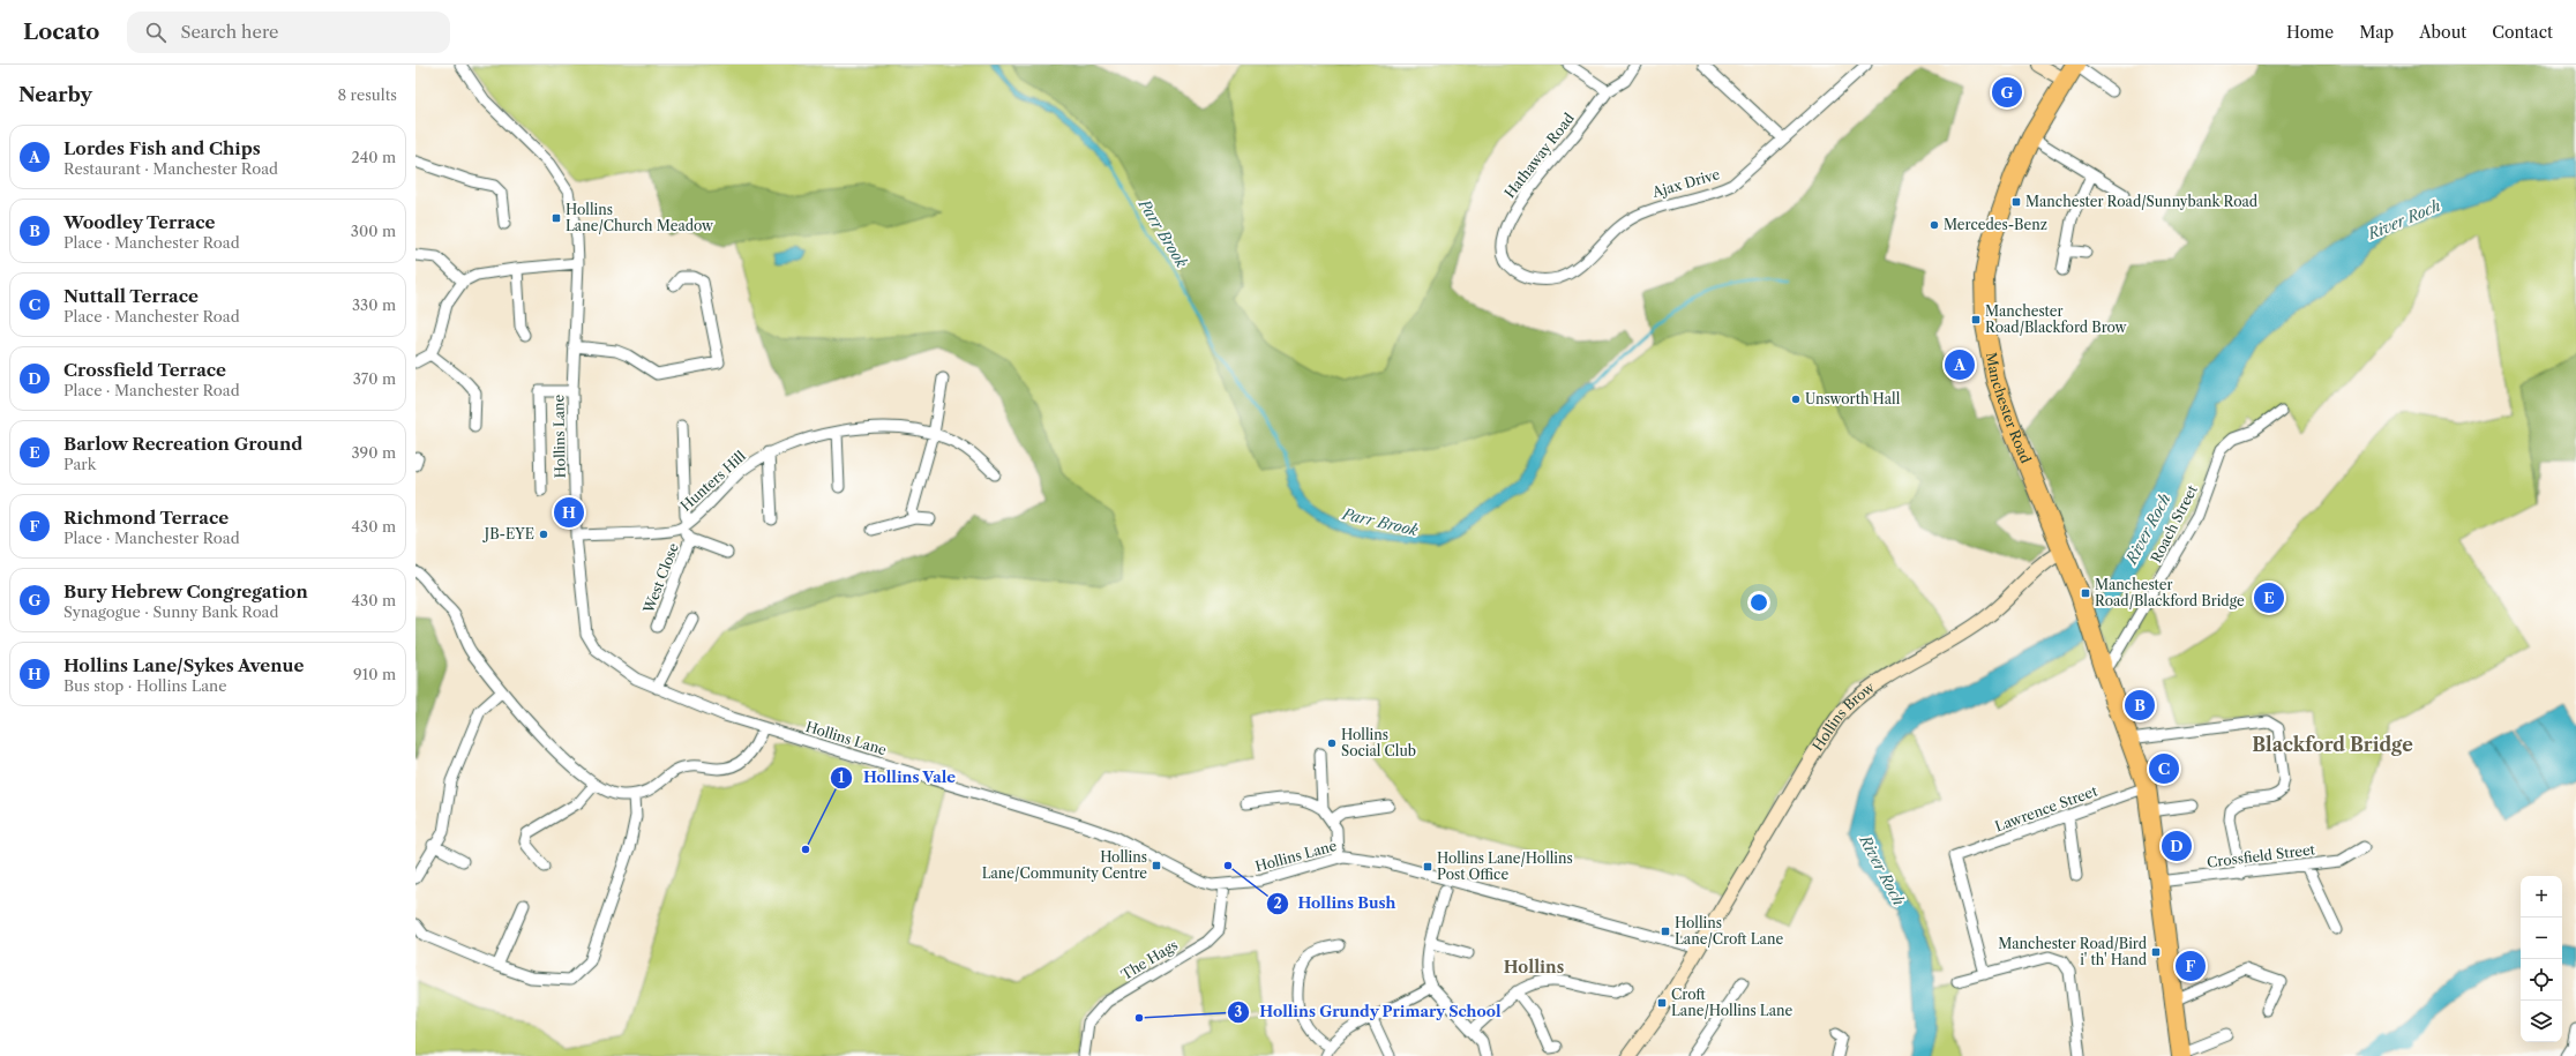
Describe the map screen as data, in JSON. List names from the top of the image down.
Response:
{
  "streets": {
    "highway": ["Manchester Road"],
    "street": [
      "Hathaway Road",
      "Ajax Drive",
      "Hollins Lane",
      "Hunters Hill",
      "Roach Street",
      "West Close",
      "Hollins Brow",
      "Lawrence Street",
      "Crossfield Street",
      "The Hags"
    ]
  },
  "crossings": [
    ["Hathaway Road", "Ajax Drive"],
    ["Manchester Road", "Roach Street"],
    ["Manchester Road", "Hollins Brow"],
    ["Hollins Lane", "Hollins Brow"],
    ["Hollins Lane", "The Hags"]
  ],
  "districts": ["Blackford Bridge", "Hollins"],
  "water": ["River Roch", "Parr Brook"],
  "places": {
    "transit": [
      "Manchester Road/Sunnybank Road",
      "Hollins Lane/Church Meadow",
      "Manchester Road/Blackford Brow",
      "Manchester Road/Blackford Bridge",
      "Hollins Lane/Community Centre",
      "Hollins Lane/Hollins Post Office",
      "Hollins Lane/Croft Lane",
      "Manchester Road/Bird i' th' Hand",
      "Croft Lane/Hollins Lane"
    ],
    "other": [
      "Mercedes-Benz",
      "Unsworth Hall",
      "JB-EYE",
      "Hollins Social Club",
      "Hollins Vale",
      "Hollins Bush",
      "Hollins Grundy Primary School"
    ]
  },
  "page": {
    "header": "Locato",
    "search": "Search here",
    "nav": [
      "Home",
      "Map",
      "About",
      "Contact"
    ],
    "heading": ["Nearby", "8 results"],
    "pins": [
      "G",
      "A",
      "H",
      "E",
      "B",
      "C",
      "D",
      "F"
    ],
    "list": [
      {
        "mark": "A",
        "name": "Lordes Fish and Chips",
        "note": "Restaurant · Manchester Road",
        "value": "240 m"
      },
      {
        "mark": "B",
        "name": "Woodley Terrace",
        "note": "Place · Manchester Road",
        "value": "300 m"
      },
      {
        "mark": "C",
        "name": "Nuttall Terrace",
        "note": "Place · Manchester Road",
        "value": "330 m"
      },
      {
        "mark": "D",
        "name": "Crossfield Terrace",
        "note": "Place · Manchester Road",
        "value": "370 m"
      },
      {
        "mark": "E",
        "name": "Barlow Recreation Ground",
        "note": "Park",
        "value": "390 m"
      },
      {
        "mark": "F",
        "name": "Richmond Terrace",
        "note": "Place · Manchester Road",
        "value": "430 m"
      },
      {
        "mark": "G",
        "name": "Bury Hebrew Congregation",
        "note": "Synagogue · Sunny Bank Road",
        "value": "430 m"
      },
      {
        "mark": "H",
        "name": "Hollins Lane/Sykes Avenue",
        "note": "Bus stop · Hollins Lane",
        "value": "910 m"
      }
    ],
    "map_buttons": ["+", "−"]
  }
}
